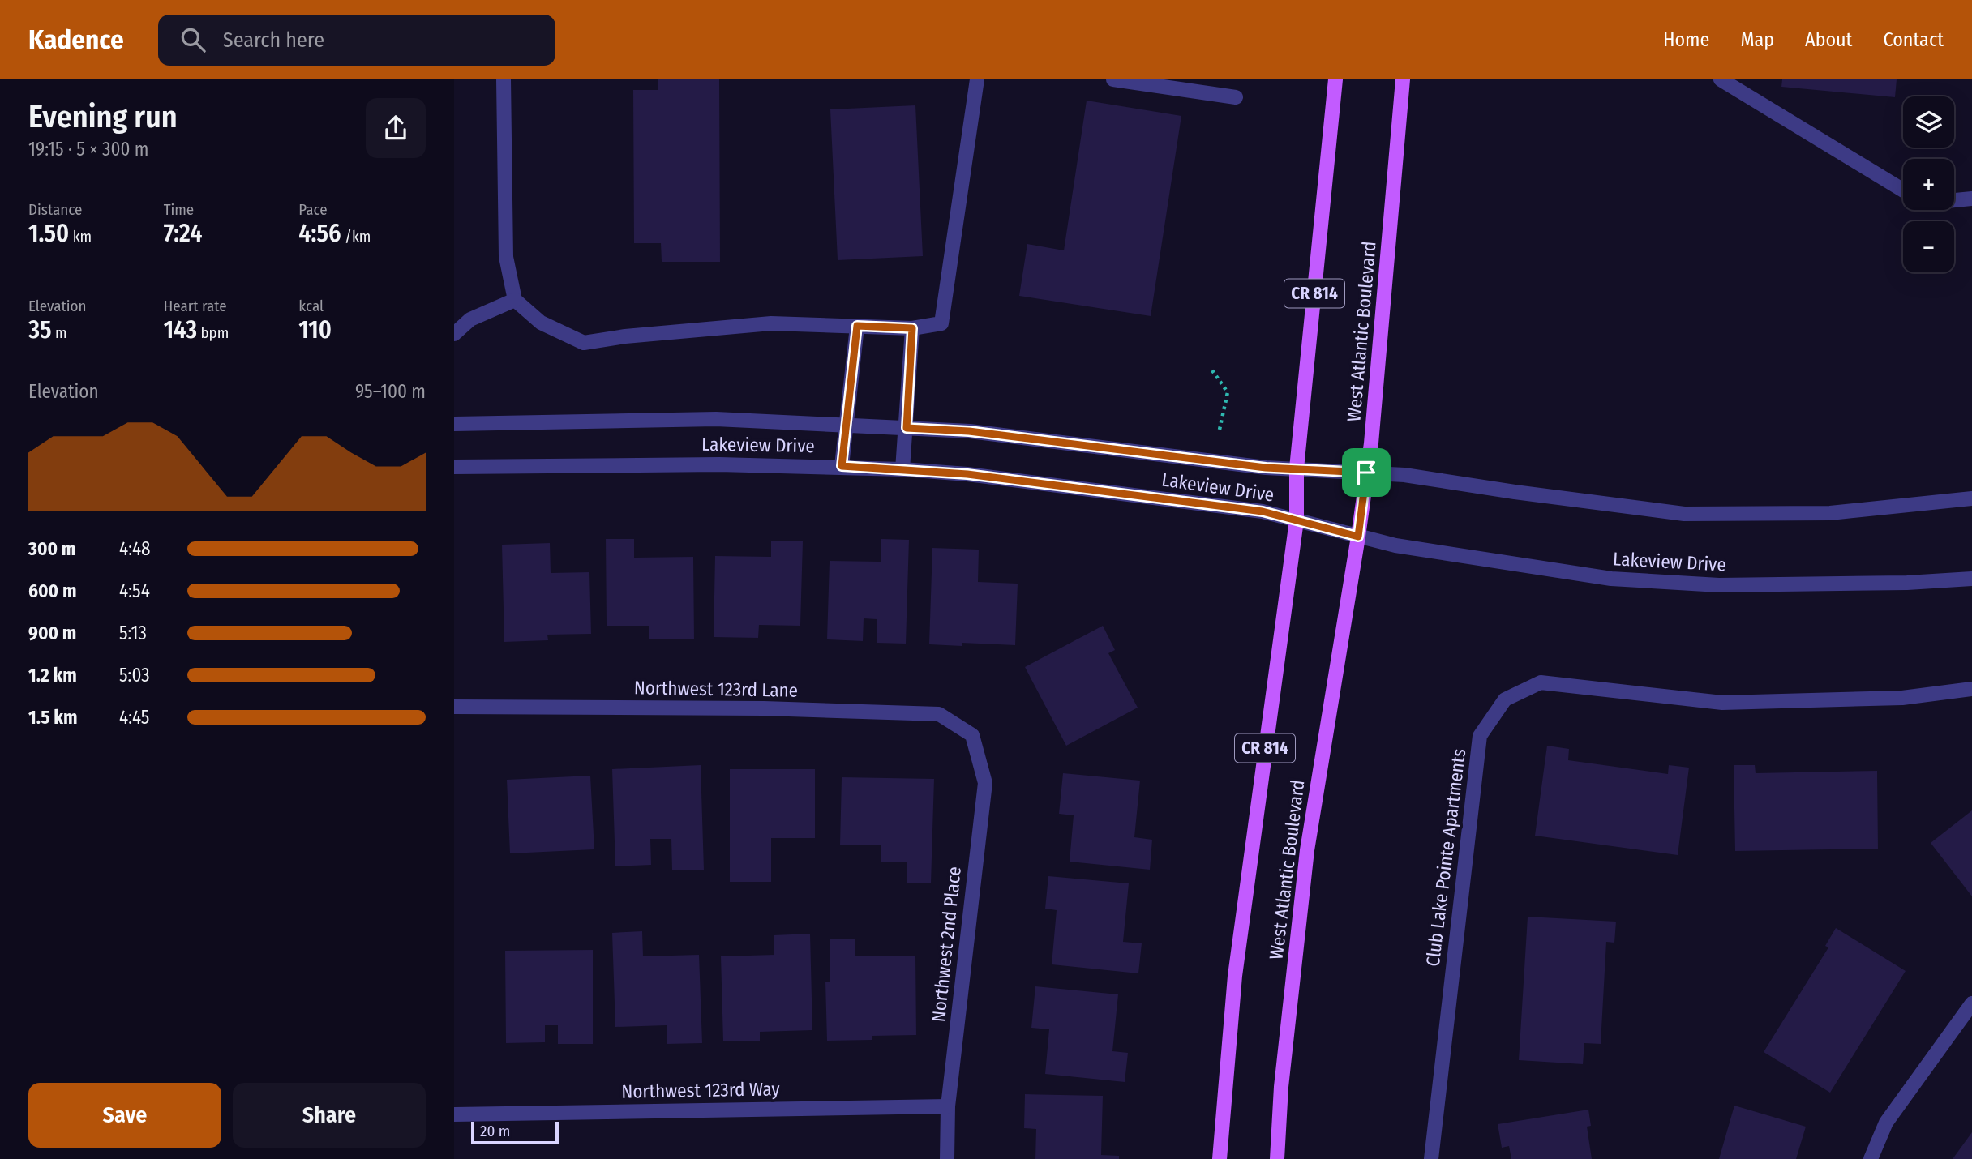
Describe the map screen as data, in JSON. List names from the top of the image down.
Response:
{
  "streets": {
    "main road": ["CR 814", "West Atlantic Boulevard"],
    "street": [
      "Lakeview Drive",
      "Northwest 123rd Lane",
      "Club Lake Pointe Apartments",
      "Northwest 2nd Place",
      "Northwest 123rd Way"
    ]
  },
  "crossings": [
    ["West Atlantic Boulevard", "Lakeview Drive"],
    ["Northwest 123rd Lane", "Northwest 2nd Place"],
    ["Northwest 2nd Place", "Northwest 123rd Way"]
  ],
  "scale_bar": "20 m",
  "page": {
    "header": "Kadence",
    "search": "Search here",
    "nav": [
      "Home",
      "Map",
      "About",
      "Contact"
    ],
    "heading": ["Evening run", "19:15 · 5 × 300 m"],
    "map_buttons": ["+", "−"],
    "stats": [
      ["Distance", "1.50 km"],
      ["Time", "7:24"],
      ["Pace", "4:56 /km"],
      ["Elevation", "35 m"],
      ["Heart rate", "143 bpm"],
      ["kcal", "110"]
    ],
    "chart": ["Elevation", "95–100 m"],
    "list": [
      {
        "name": "300 m",
        "note": "4:48"
      },
      {
        "name": "600 m",
        "note": "4:54"
      },
      {
        "name": "900 m",
        "note": "5:13"
      },
      {
        "name": "1.2 km",
        "note": "5:03"
      },
      {
        "name": "1.5 km",
        "note": "4:45"
      }
    ],
    "buttons": ["Save", "Share"],
    "scale": "20 m"
  }
}
